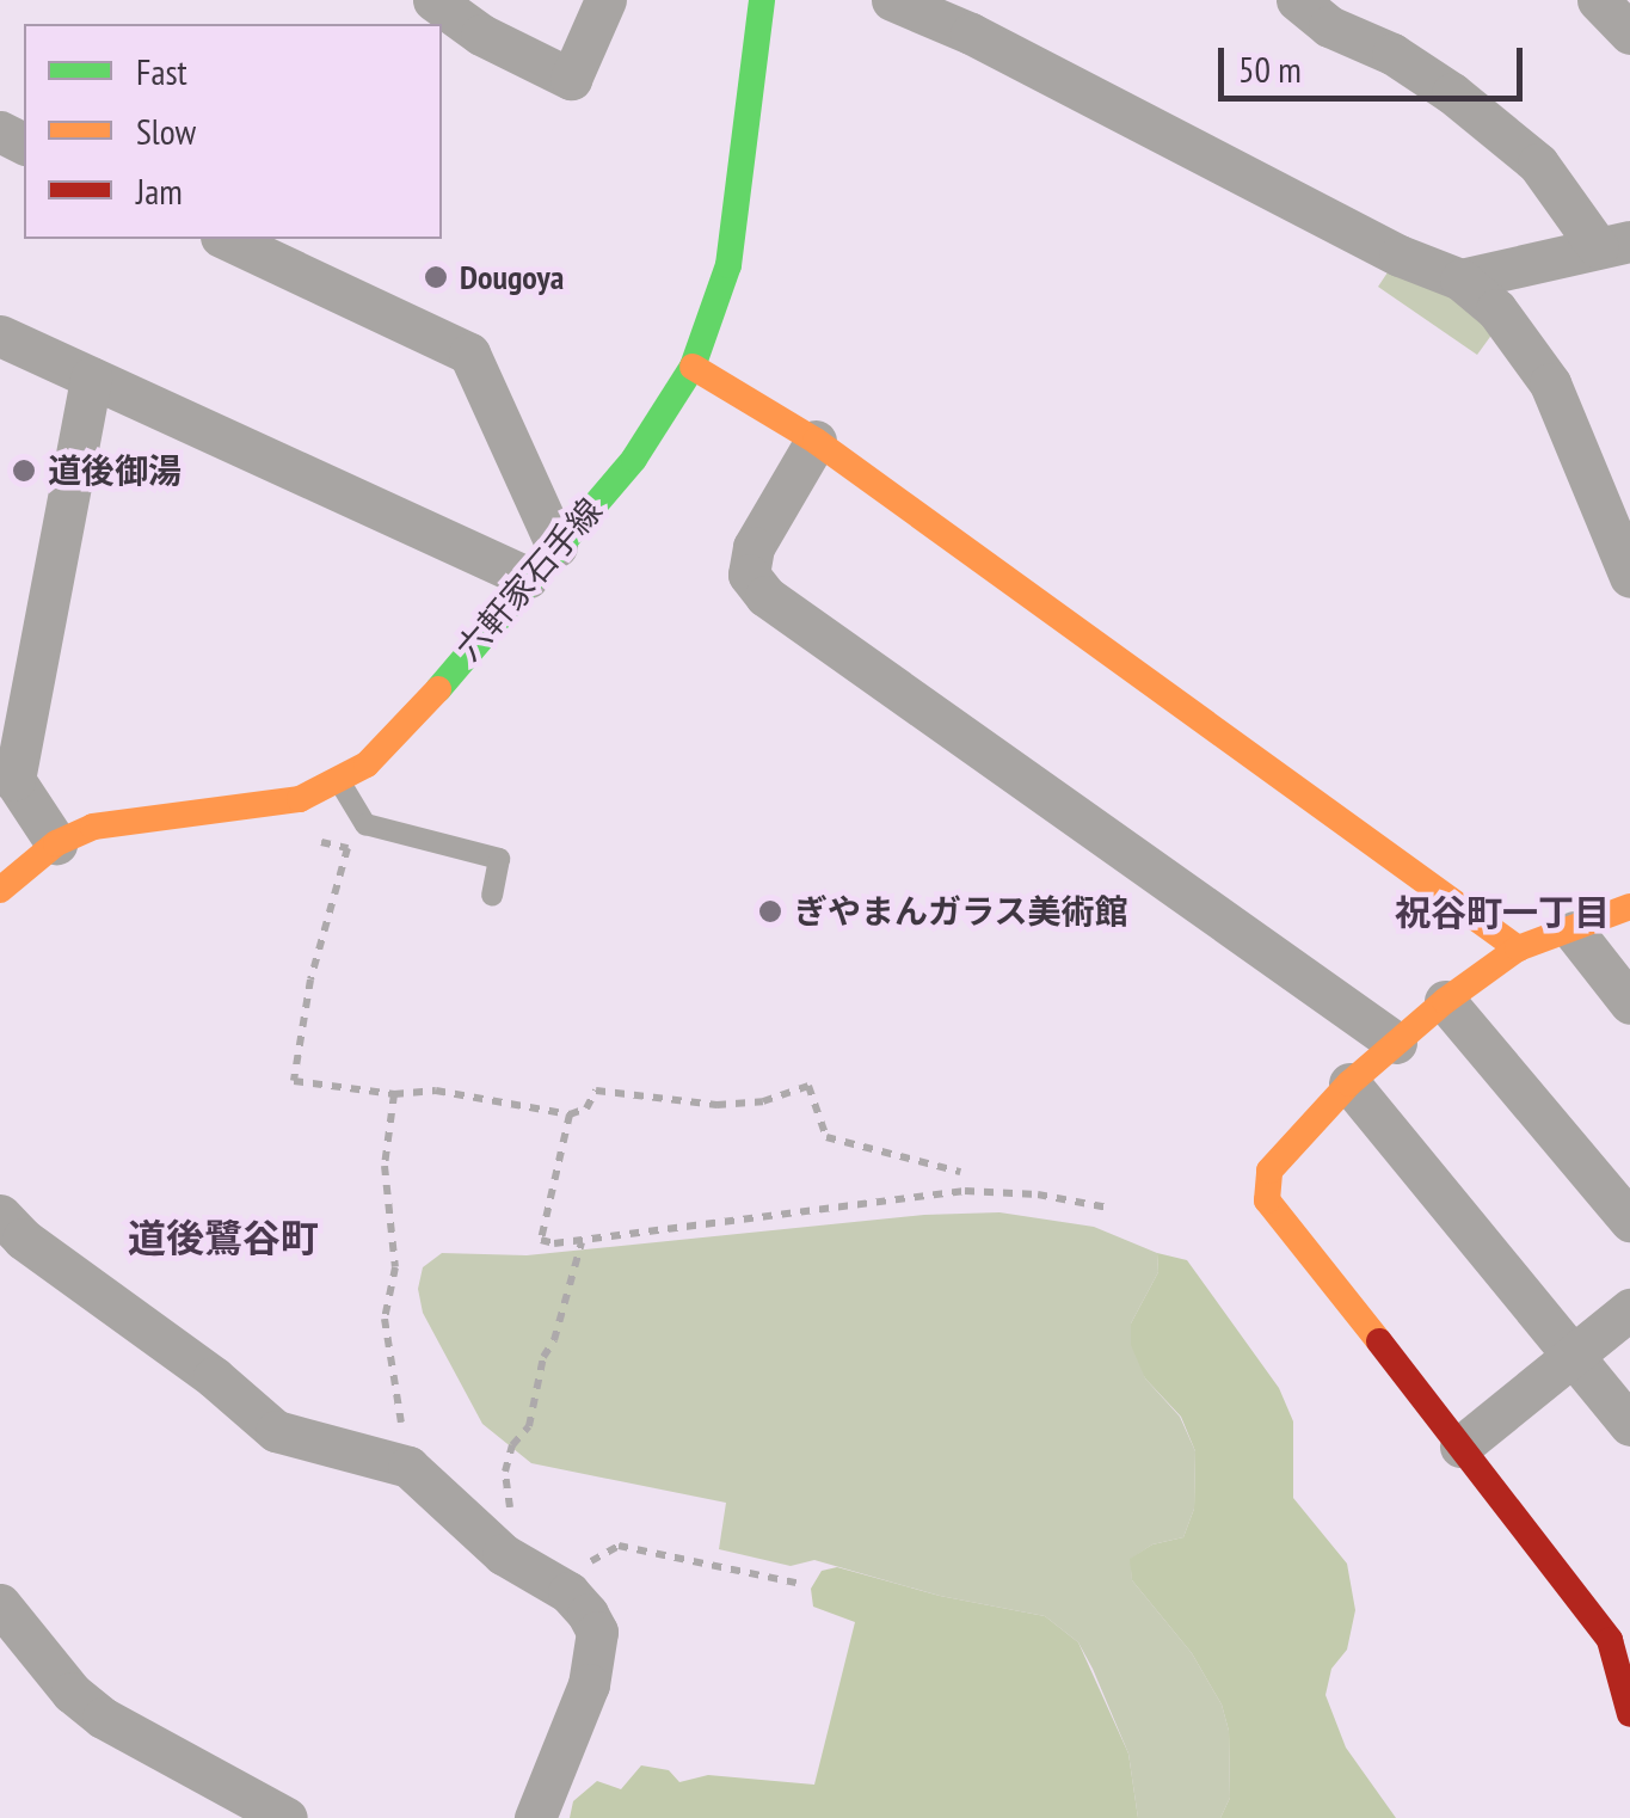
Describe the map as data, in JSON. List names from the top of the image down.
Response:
{
  "streets": {
    "street": ["六軒家石手線"]
  },
  "districts": ["祝谷町一丁目", "道後鷺谷町"],
  "places": ["Dougoya", "道後御湯", "ぎやまんガラス美術館"],
  "legend": ["Fast", "Slow", "Jam"],
  "scale_bar": "50 m"
}
